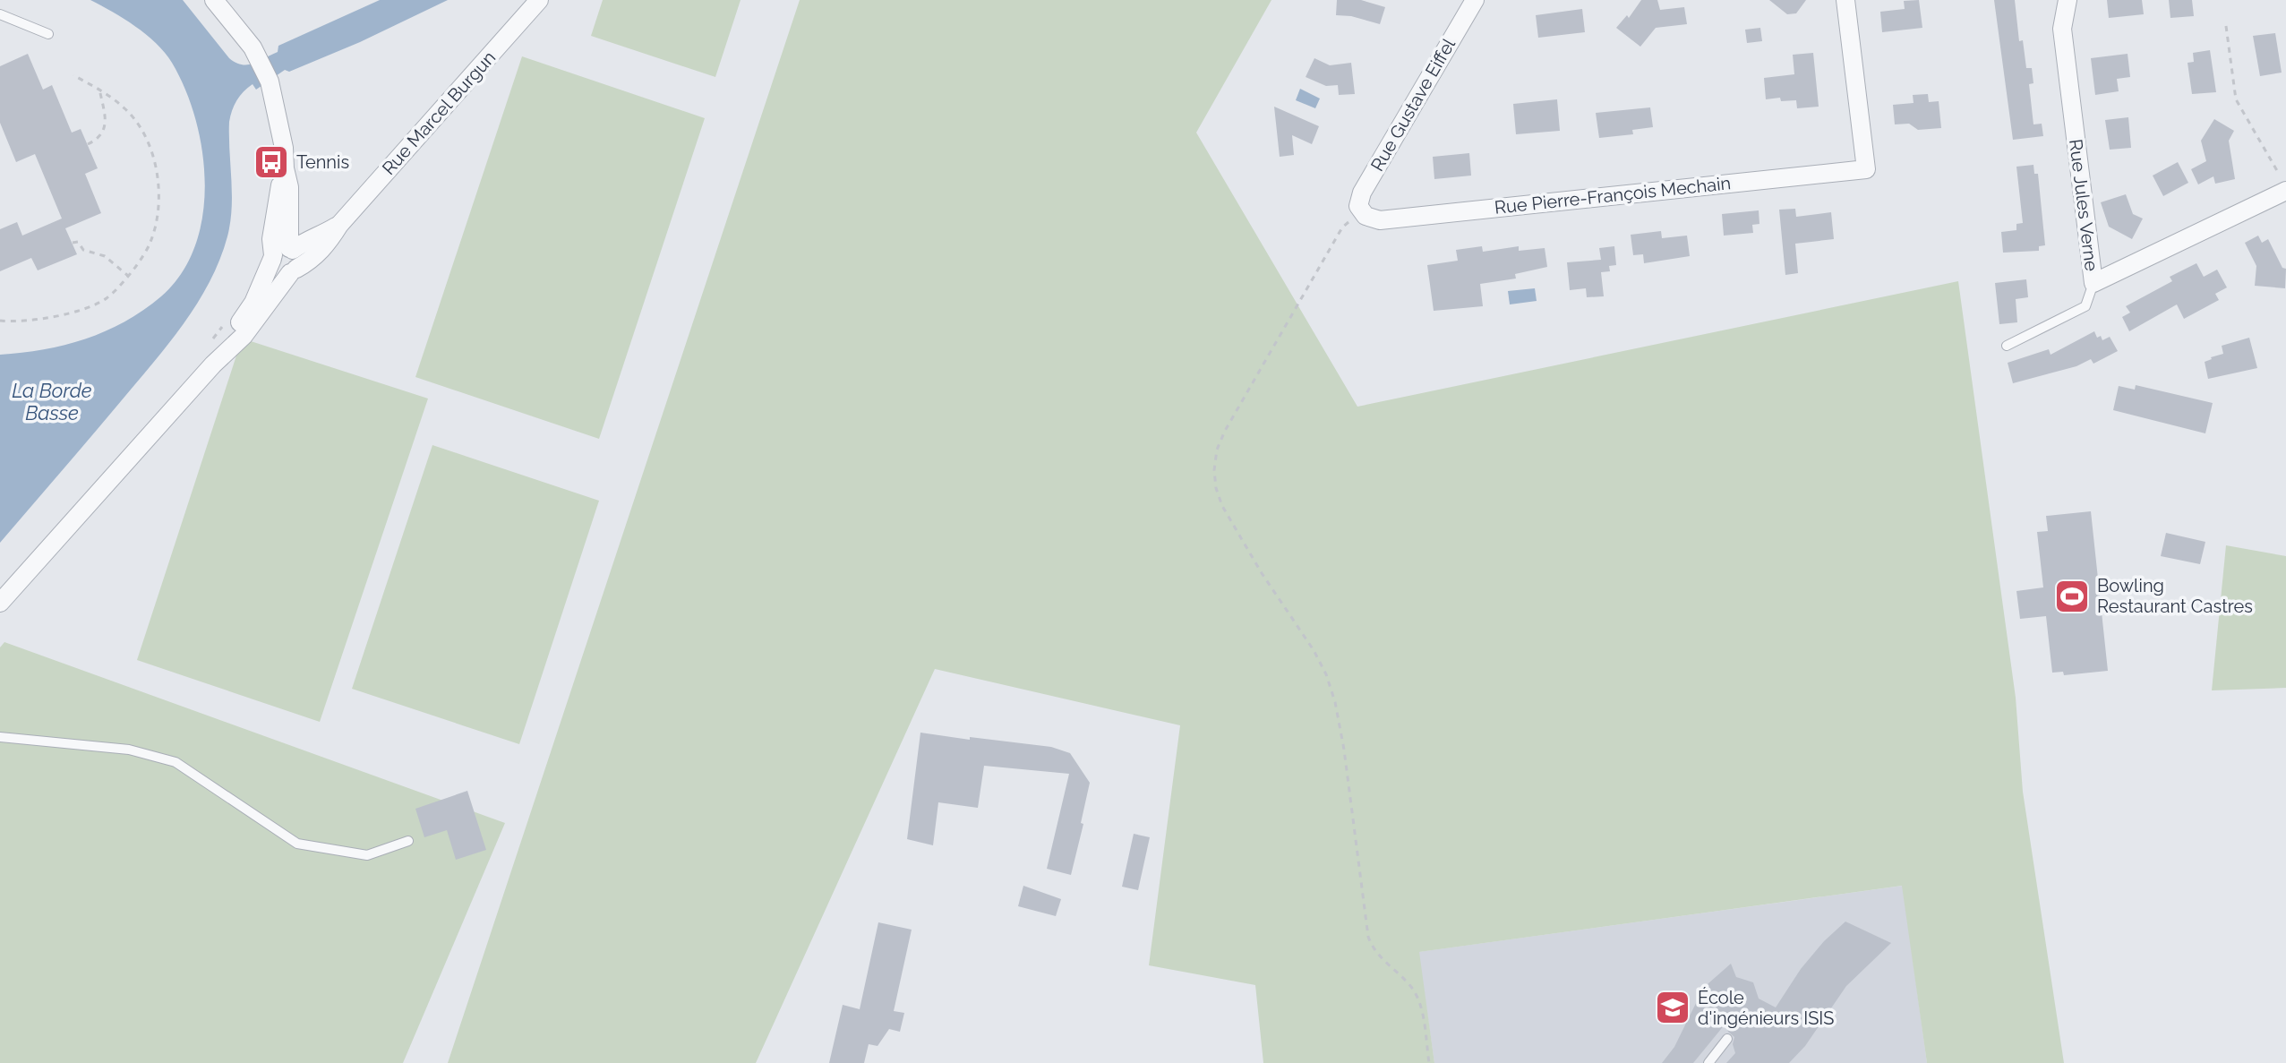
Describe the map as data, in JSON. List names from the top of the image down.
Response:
{
  "streets": {
    "street": [
      "Rue Gustave Eiffel",
      "Rue Marcel Burgun",
      "Rue Pierre-François Mechain",
      "Rue Jules Verne"
    ]
  },
  "crossings": [
    ["Rue Gustave Eiffel", "Rue Pierre-François Mechain"]
  ],
  "water": ["La Borde Basse"],
  "places": {
    "bus stop": ["Tennis"],
    "sports": ["Bowling Restaurant Castres"],
    "school or university": ["École d'ingénieurs ISIS"]
  }
}
